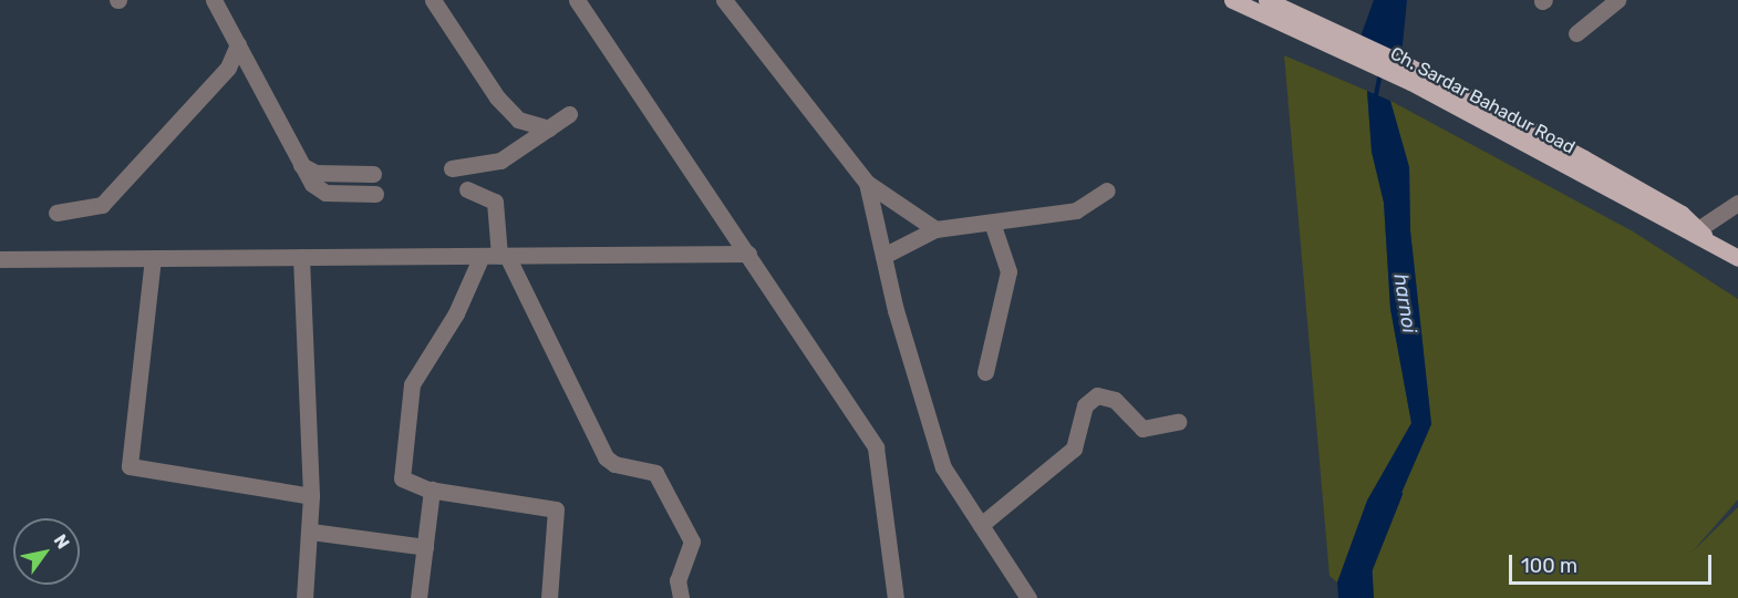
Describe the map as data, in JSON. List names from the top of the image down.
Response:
{
  "streets": {
    "main road": ["Ch. Sardar Bahadur Road"]
  },
  "water": ["harnoi"],
  "scale_bar": "100 m",
  "north": "top right"
}
